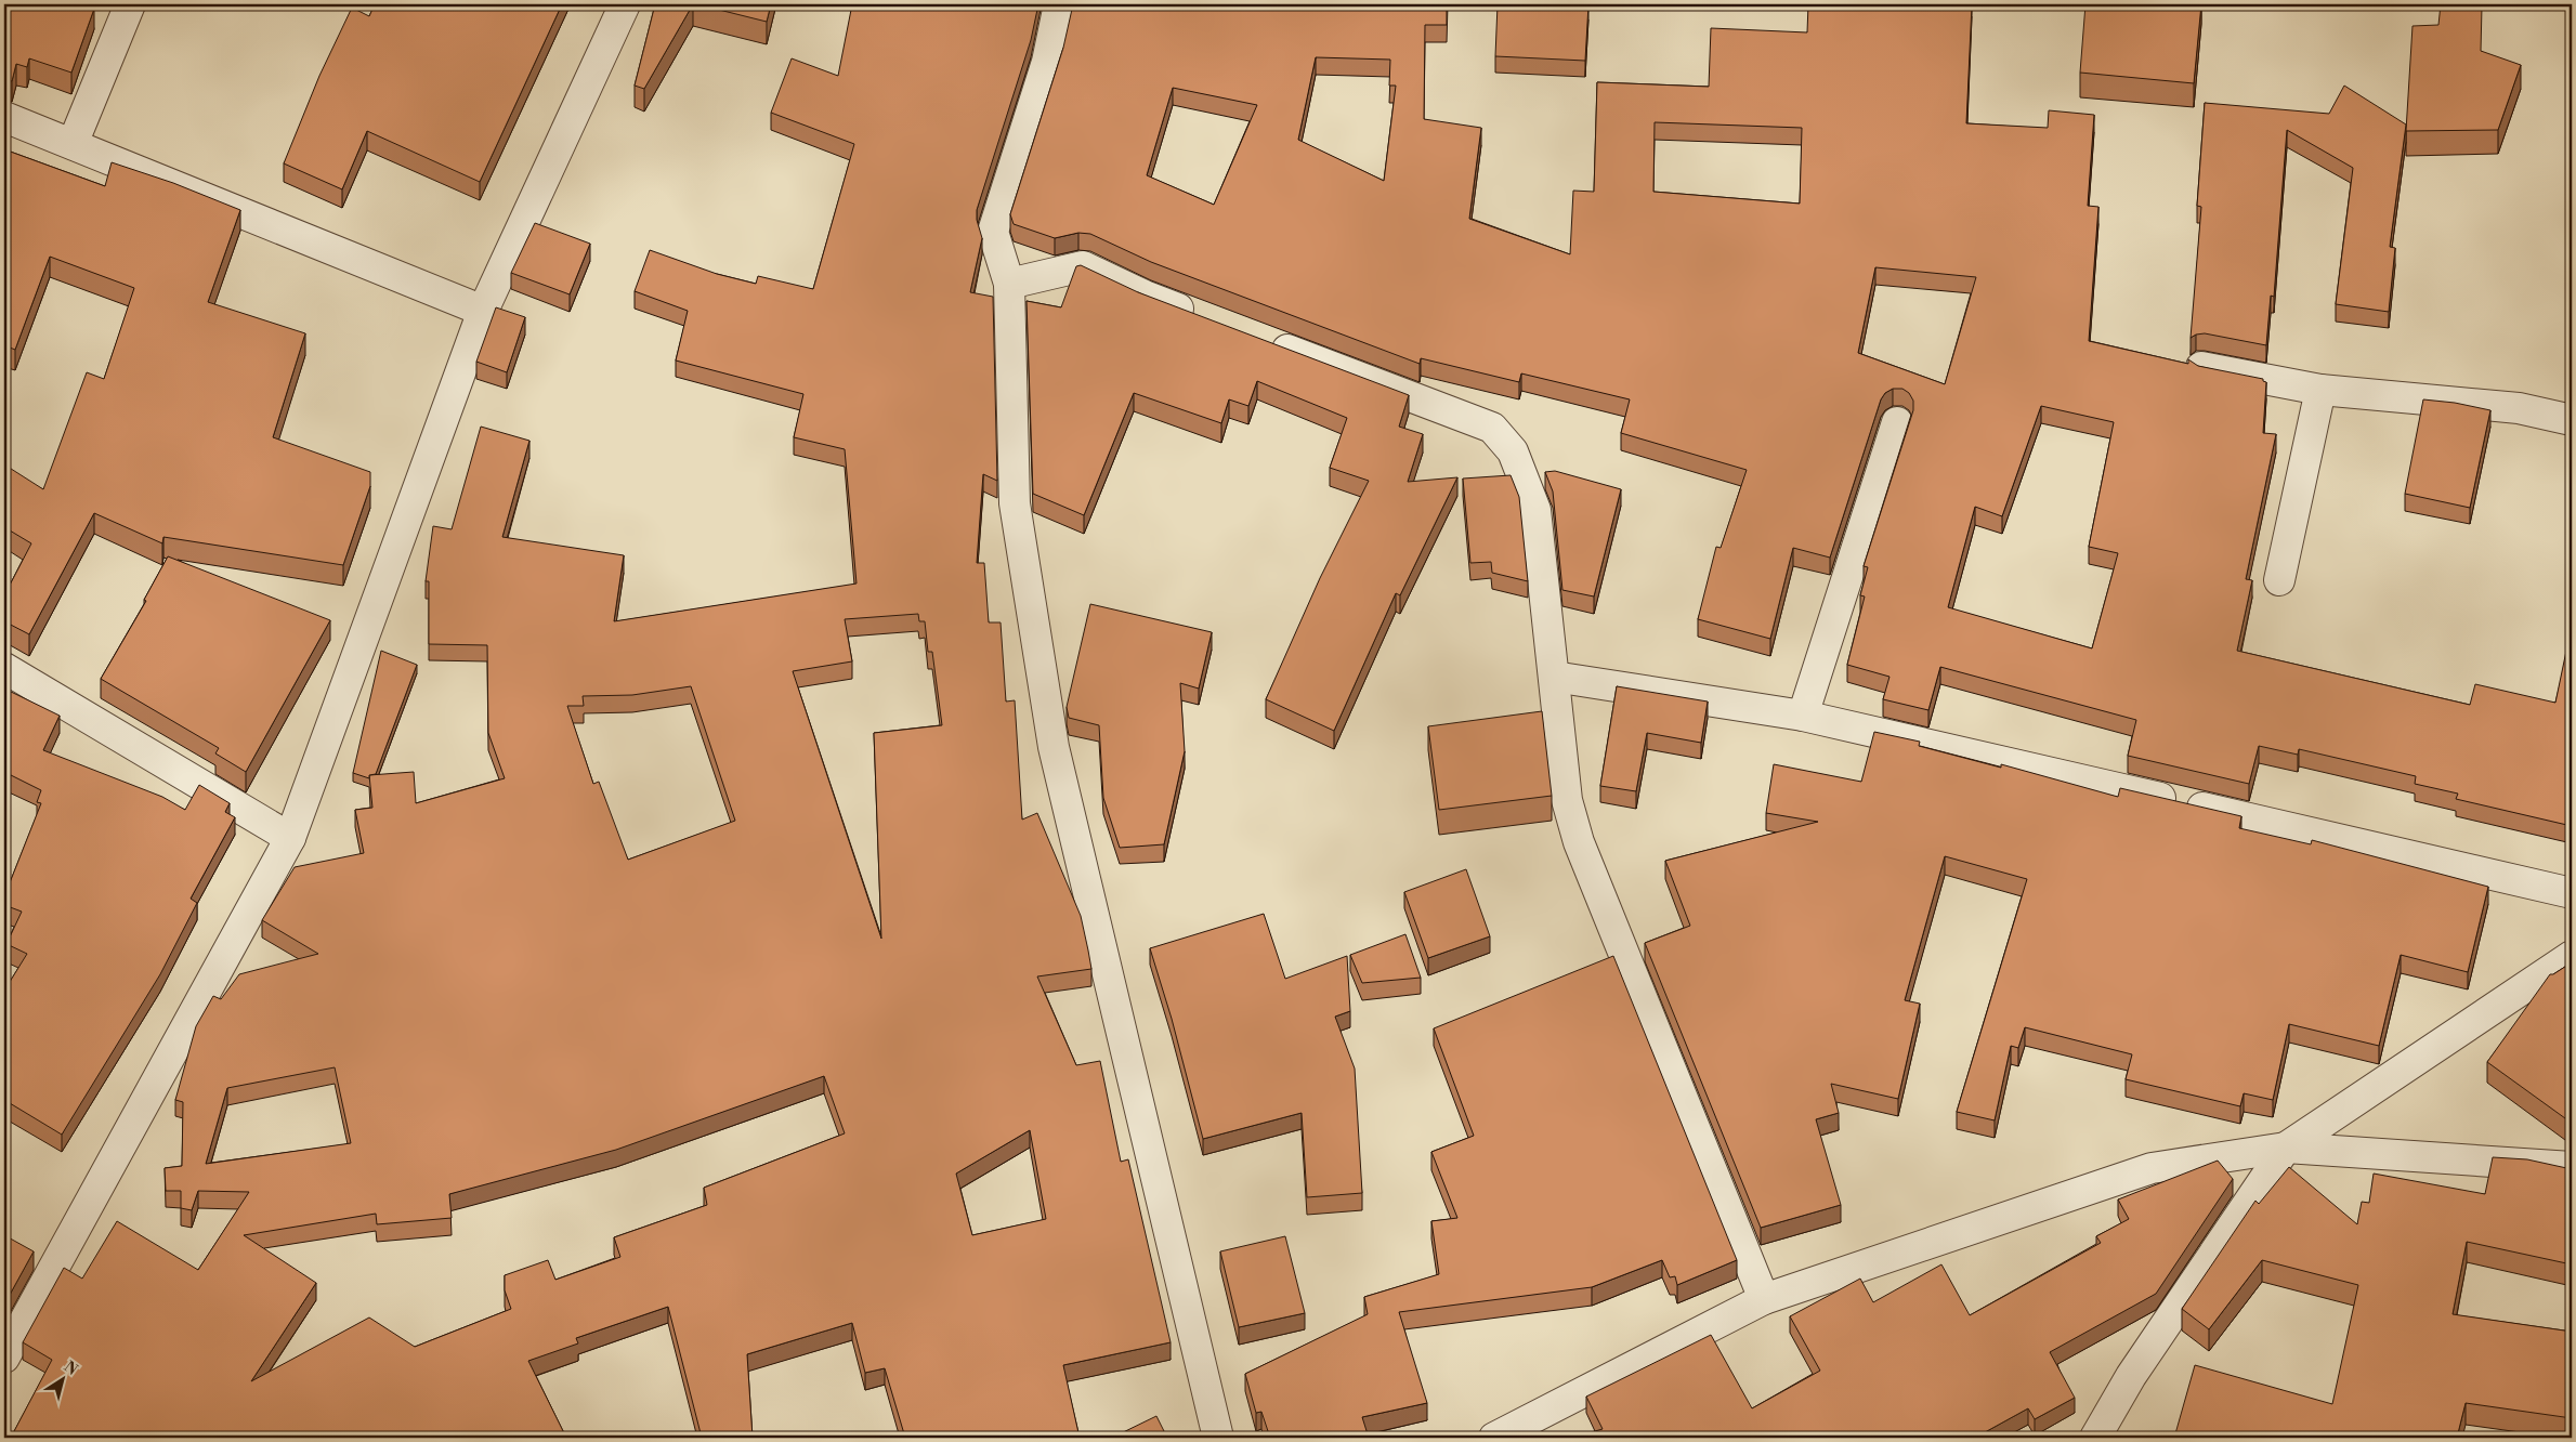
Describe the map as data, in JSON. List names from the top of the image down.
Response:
{
  "north": "top right"
}
